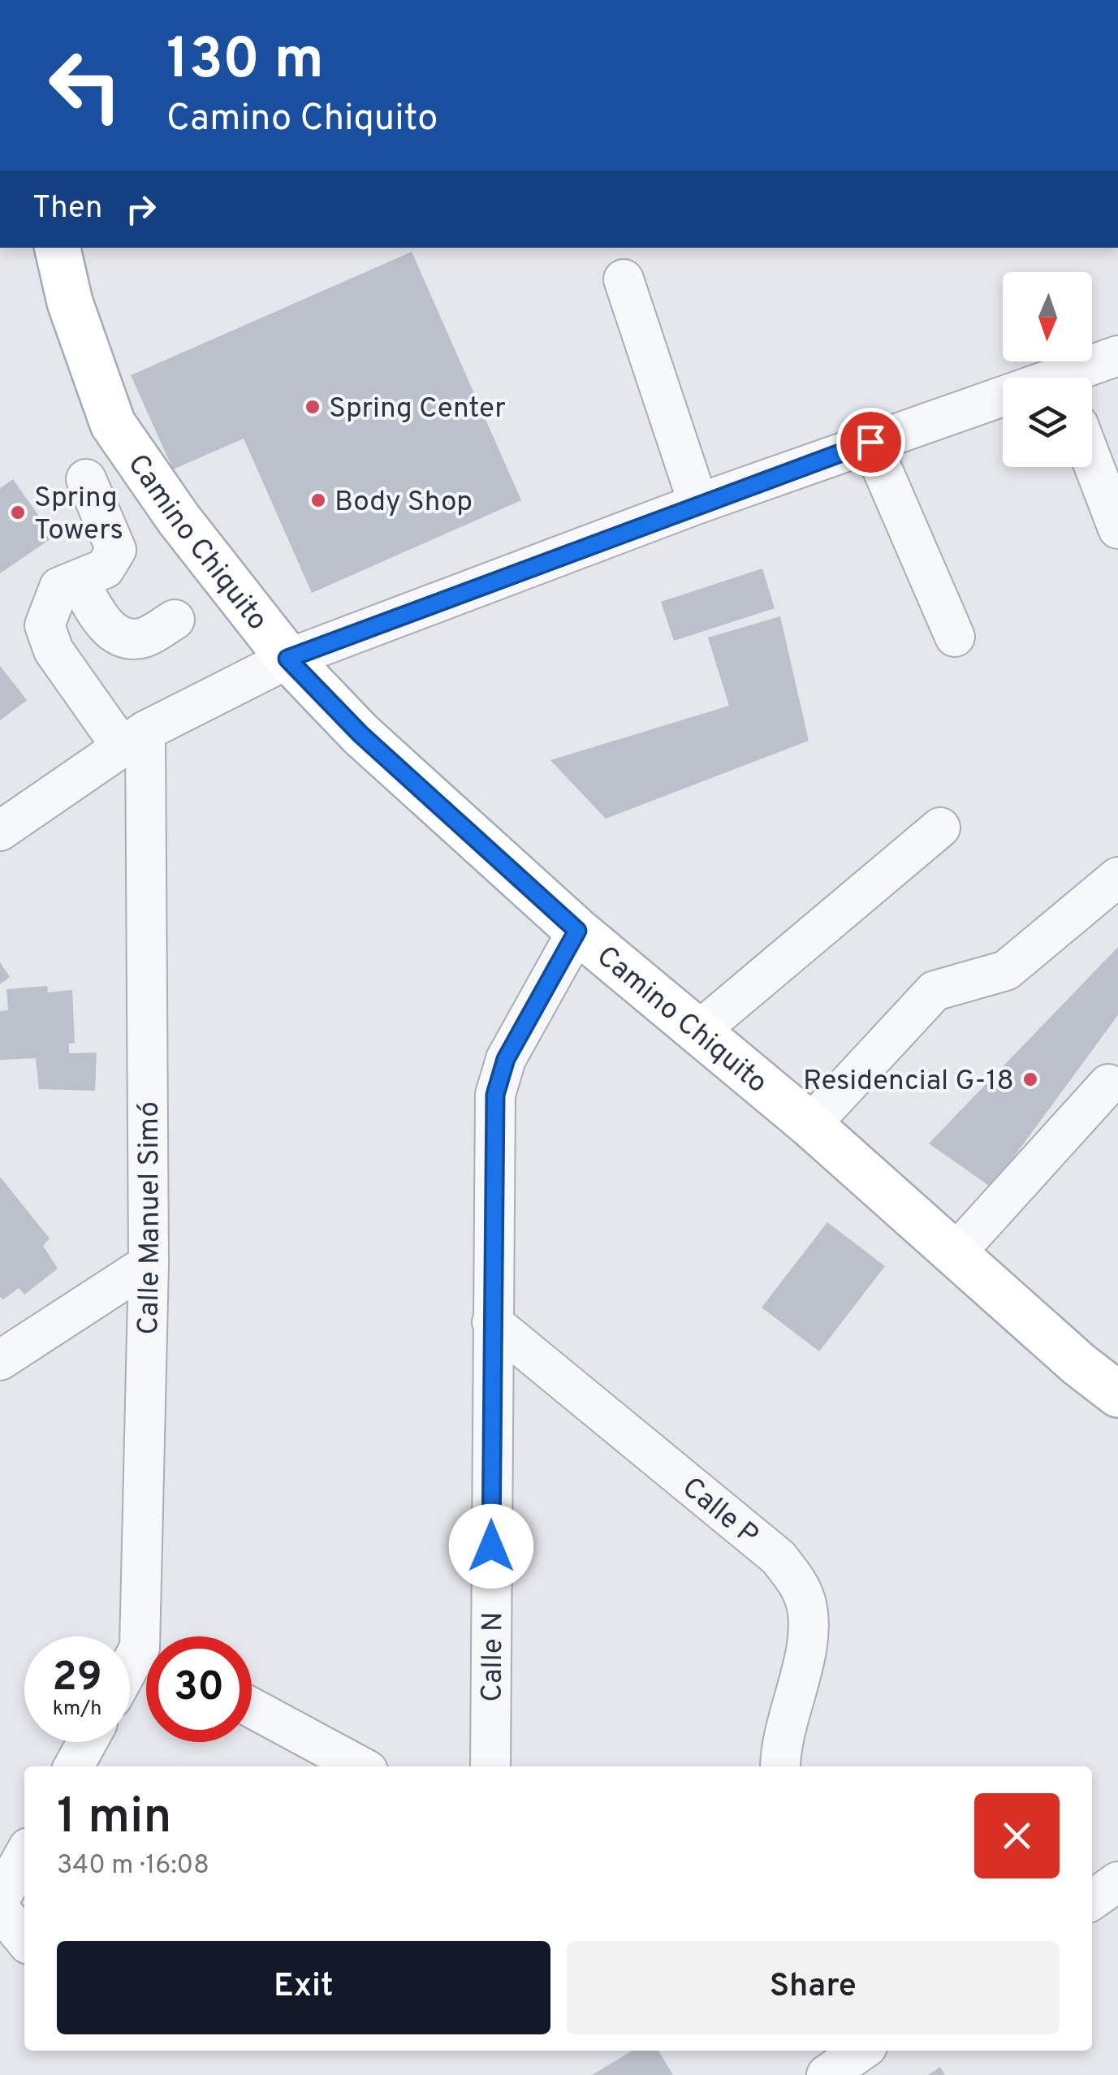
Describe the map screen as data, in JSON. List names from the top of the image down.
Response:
{
  "streets": {
    "main road": ["Camino Chiquito"],
    "street": ["Calle Manuel Simó", "Calle P", "Calle N"]
  },
  "crossings": [
    ["Camino Chiquito", "Calle N"],
    ["Calle P", "Calle N"]
  ],
  "places": [
    "Spring Center",
    "Body Shop",
    "Spring Towers",
    "Residencial G-18"
  ],
  "north": "bottom",
  "page": {
    "turn": ["130 m", "Camino Chiquito"],
    "then": "Then",
    "speed": "29 km/h",
    "limit": "30",
    "heading": ["1 min", "340 m · 16:08"],
    "buttons": ["Exit", "Share"]
  }
}
